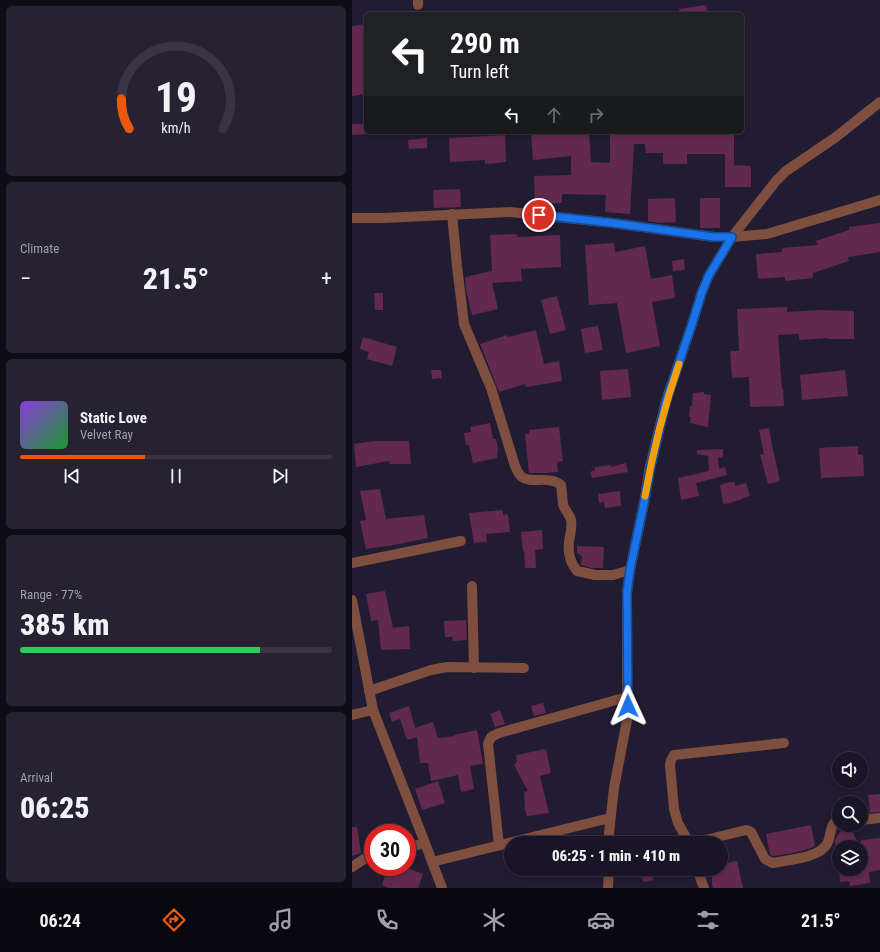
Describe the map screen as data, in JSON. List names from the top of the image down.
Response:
{
  "page": {
    "turn": ["290 m", "Turn left"],
    "tile": [
      "Climate",
      ["Range · 77%", "385 km"],
      ["Arrival", "06:25"]
    ],
    "heat": ["−", "21.5°", "+"],
    "song": ["Static Love", "Velvet Ray"],
    "limit": "30",
    "trip": "06:25 · 1 min · 410 m",
    "tabs": ["06:24", "21.5°"],
    "gauge": ["19", "km/h"]
  }
}
